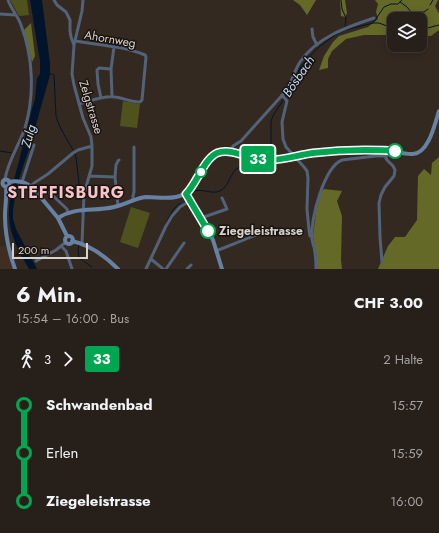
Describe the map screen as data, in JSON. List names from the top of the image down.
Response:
{
  "streets": {
    "street": ["Ahornweg", "Zelgstrasse"]
  },
  "crossings": [
    ["Ahornweg", "Zelgstrasse"]
  ],
  "districts": ["STEFFISBURG"],
  "water": ["Bösbach", "Zulg"],
  "places": ["Ziegeleistrasse"],
  "lines": ["bus line 33"],
  "scale_bar": "200 m",
  "page": {
    "on_map": "33",
    "scale": "200 m",
    "heading": ["6 Min.", "15:54 – 16:00 · Bus", "CHF 3.00"],
    "legs": ["3", "33", "2 Halte"],
    "list": [
      {
        "name": "Schwandenbad",
        "value": "15:57"
      },
      {
        "name": "Erlen",
        "value": "15:59"
      },
      {
        "name": "Ziegeleistrasse",
        "value": "16:00"
      }
    ]
  }
}
